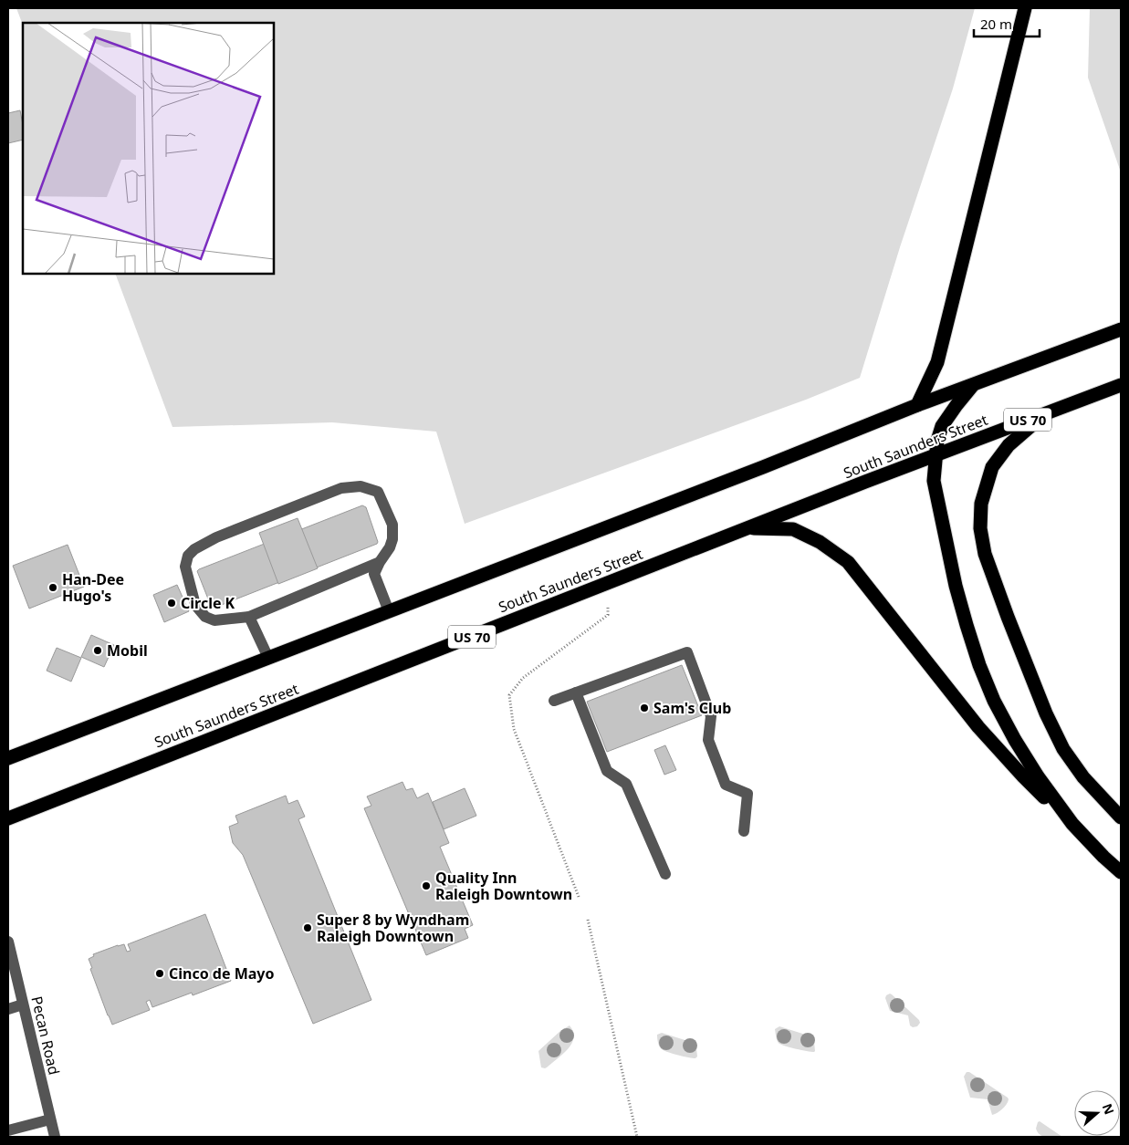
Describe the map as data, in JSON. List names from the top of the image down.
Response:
{
  "streets": {
    "highway": ["US 70", "South Saunders Street"],
    "street": ["Pecan Road"]
  },
  "places": [
    "Han-Dee Hugo's",
    "Circle K",
    "Mobil",
    "Sam's Club",
    "Quality Inn Raleigh Downtown",
    "Super 8 by Wyndham Raleigh Downtown",
    "Cinco de Mayo"
  ],
  "scale_bar": "20 m",
  "north": "right"
}
